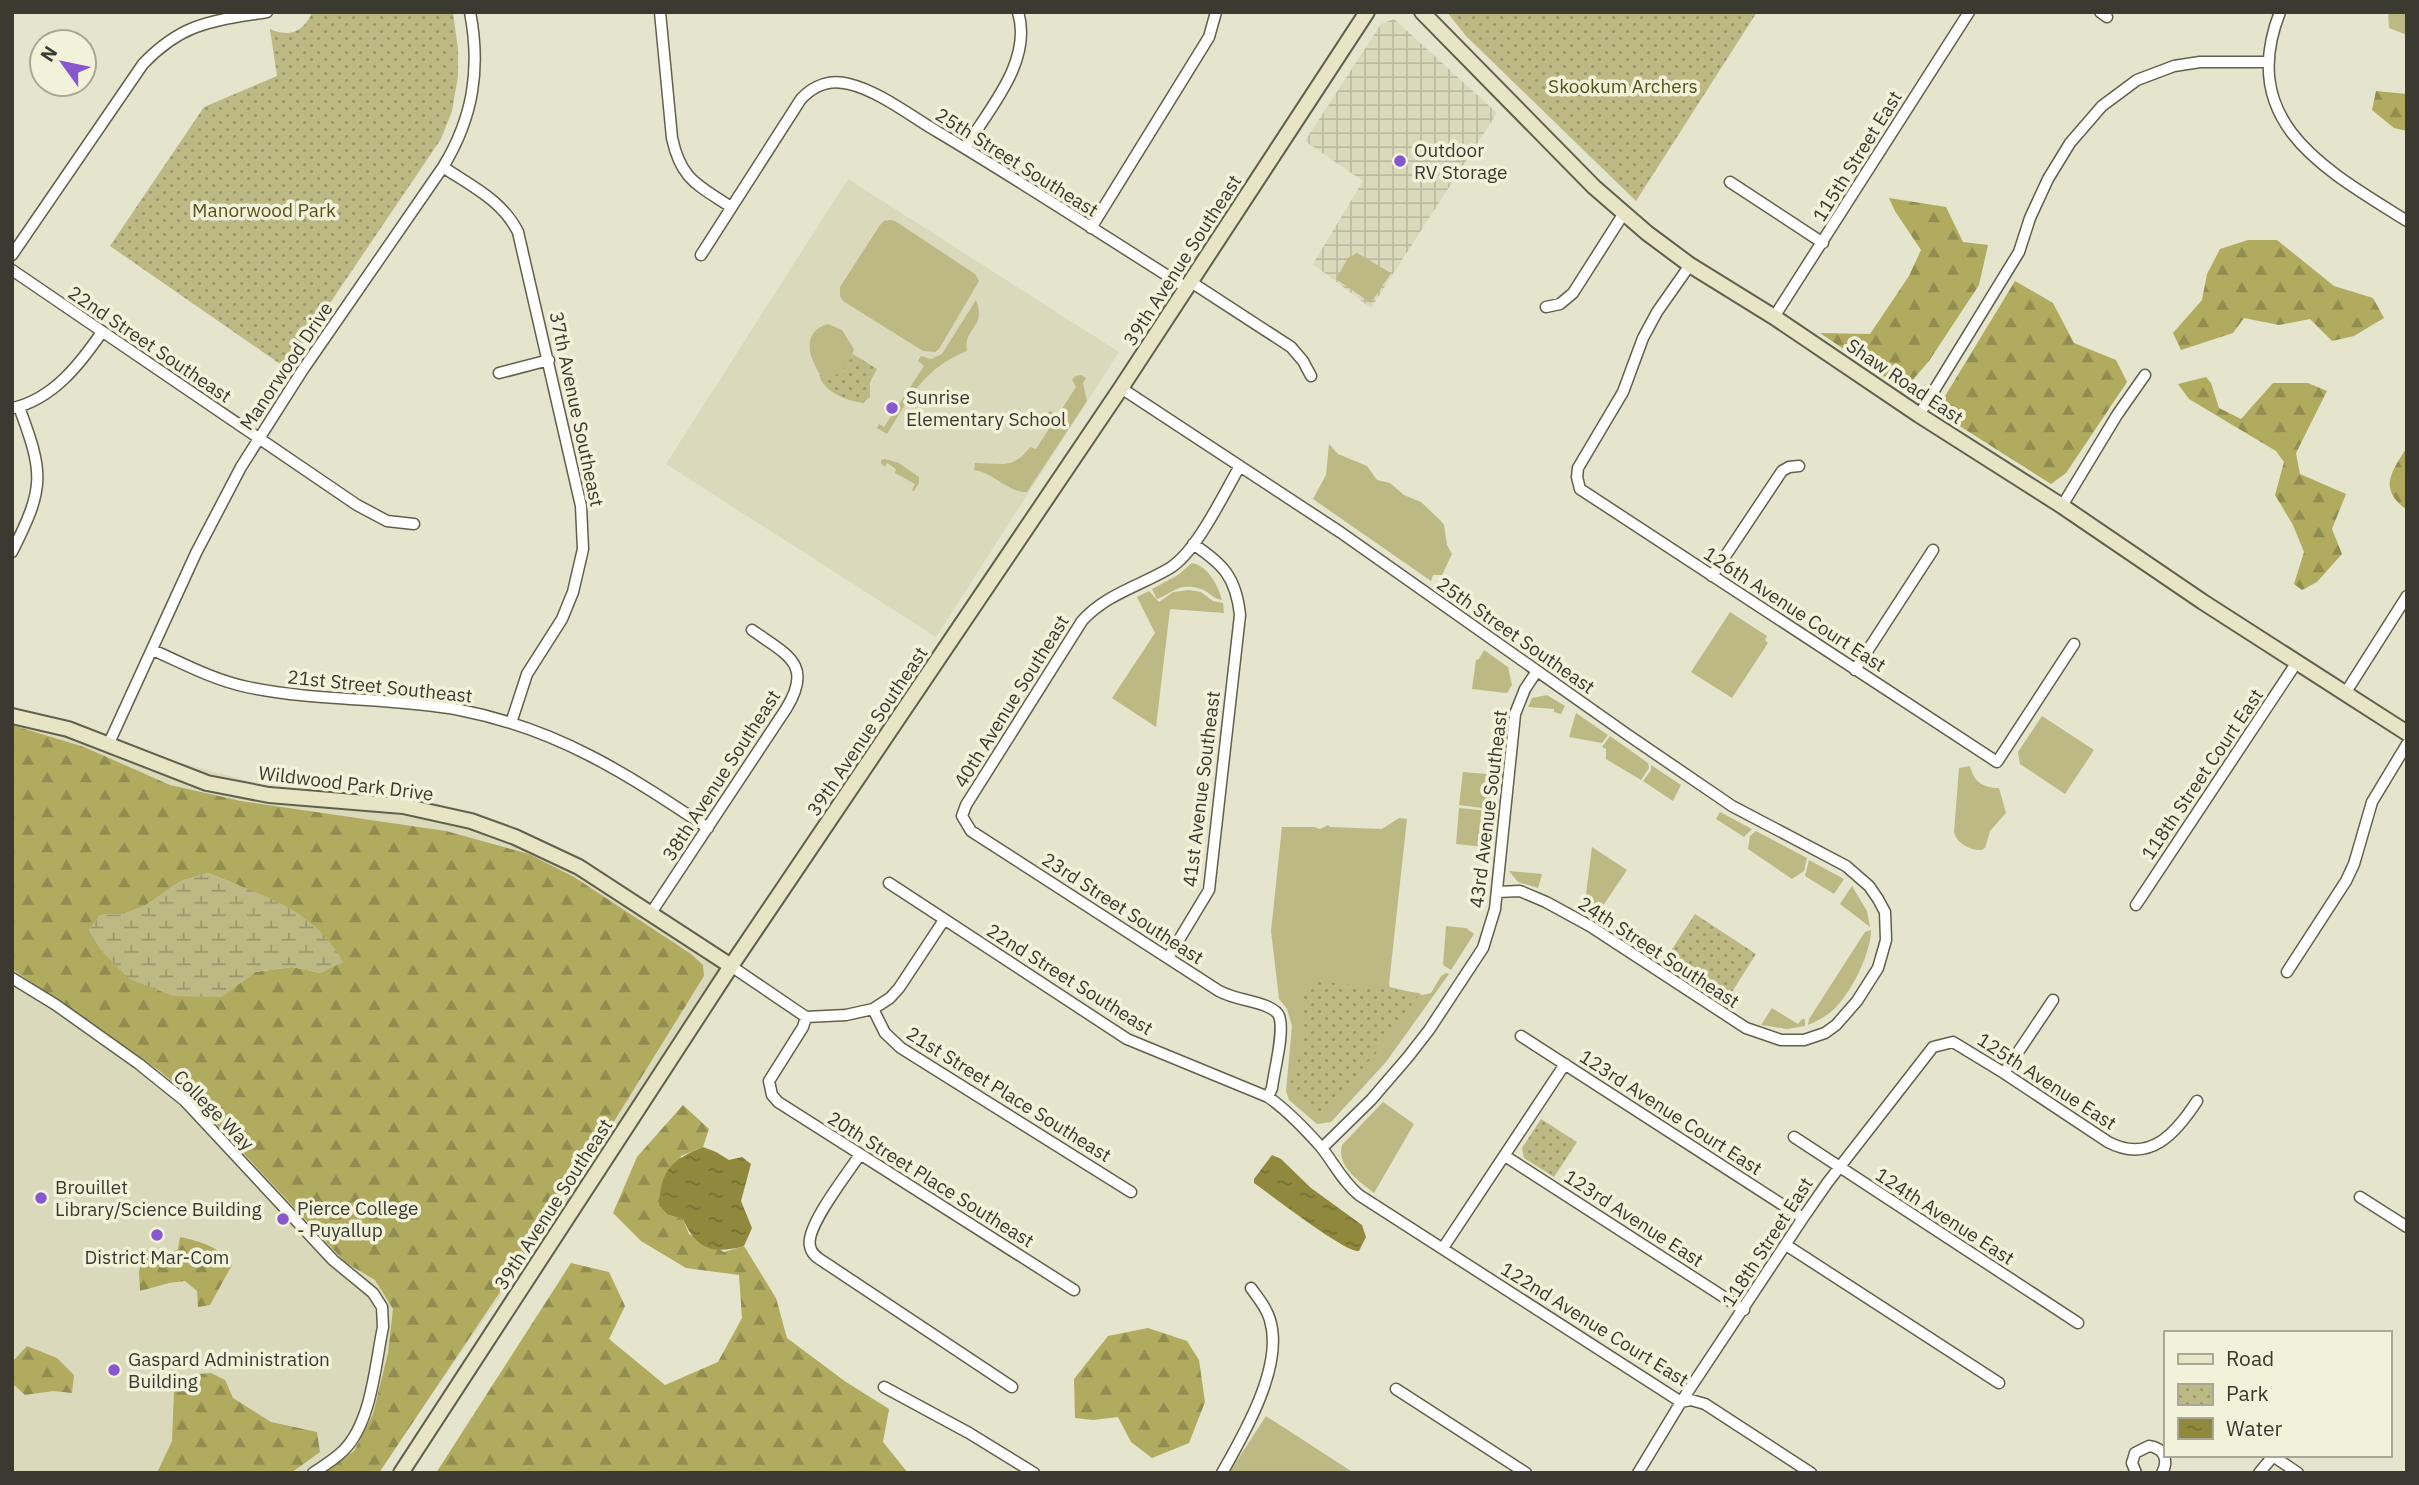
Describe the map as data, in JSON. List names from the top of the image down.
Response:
{
  "streets": {
    "main road": ["39th Avenue Southeast", "Shaw Road East", "Wildwood Park Drive"],
    "street": [
      "115th Street East",
      "25th Street Southeast",
      "22nd Street Southeast",
      "Manorwood Drive",
      "37th Avenue Southeast",
      "126th Avenue Court East",
      "21st Street Southeast",
      "40th Avenue Southeast",
      "118th Street Court East",
      "38th Avenue Southeast",
      "41st Avenue Southeast",
      "43rd Avenue Southeast",
      "23rd Street Southeast",
      "24th Street Southeast",
      "125th Avenue East",
      "21st Street Place Southeast",
      "College Way",
      "123rd Avenue Court East",
      "20th Street Place Southeast",
      "124th Avenue East",
      "123rd Avenue East",
      "118th Street East",
      "122nd Avenue Court East"
    ]
  },
  "crossings": [
    ["115th Street East", "Shaw Road East"],
    ["25th Street Southeast", "39th Avenue Southeast"],
    ["25th Street Southeast", "40th Avenue Southeast"],
    ["25th Street Southeast", "43rd Avenue Southeast"],
    ["25th Street Southeast", "24th Street Southeast"],
    ["39th Avenue Southeast", "Wildwood Park Drive"],
    ["22nd Street Southeast", "Manorwood Drive"],
    ["22nd Street Southeast", "43rd Avenue Southeast"],
    ["22nd Street Southeast", "23rd Street Southeast"],
    ["22nd Street Southeast", "122nd Avenue Court East"],
    ["Manorwood Drive", "37th Avenue Southeast"],
    ["Manorwood Drive", "21st Street Southeast"],
    ["Manorwood Drive", "Wildwood Park Drive"],
    ["Shaw Road East", "126th Avenue Court East"],
    ["Shaw Road East", "118th Street Court East"],
    ["37th Avenue Southeast", "21st Street Southeast"],
    ["21st Street Southeast", "38th Avenue Southeast"],
    ["40th Avenue Southeast", "41st Avenue Southeast"],
    ["40th Avenue Southeast", "23rd Street Southeast"],
    ["38th Avenue Southeast", "Wildwood Park Drive"],
    ["41st Avenue Southeast", "23rd Street Southeast"],
    ["43rd Avenue Southeast", "24th Street Southeast"],
    ["125th Avenue East", "118th Street East"],
    ["123rd Avenue Court East", "118th Street East"],
    ["124th Avenue East", "118th Street East"],
    ["123rd Avenue East", "118th Street East"],
    ["118th Street East", "122nd Avenue Court East"]
  ],
  "parks": ["Skookum Archers", "Manorwood Park"],
  "places": [
    "Outdoor RV Storage",
    "Sunrise Elementary School",
    "Brouillet Library/Science Building",
    "Pierce College - Puyallup",
    "District Mar-Com",
    "Gaspard Administration Building"
  ],
  "legend": ["Road", "Park", "Water"],
  "north": "top left"
}
